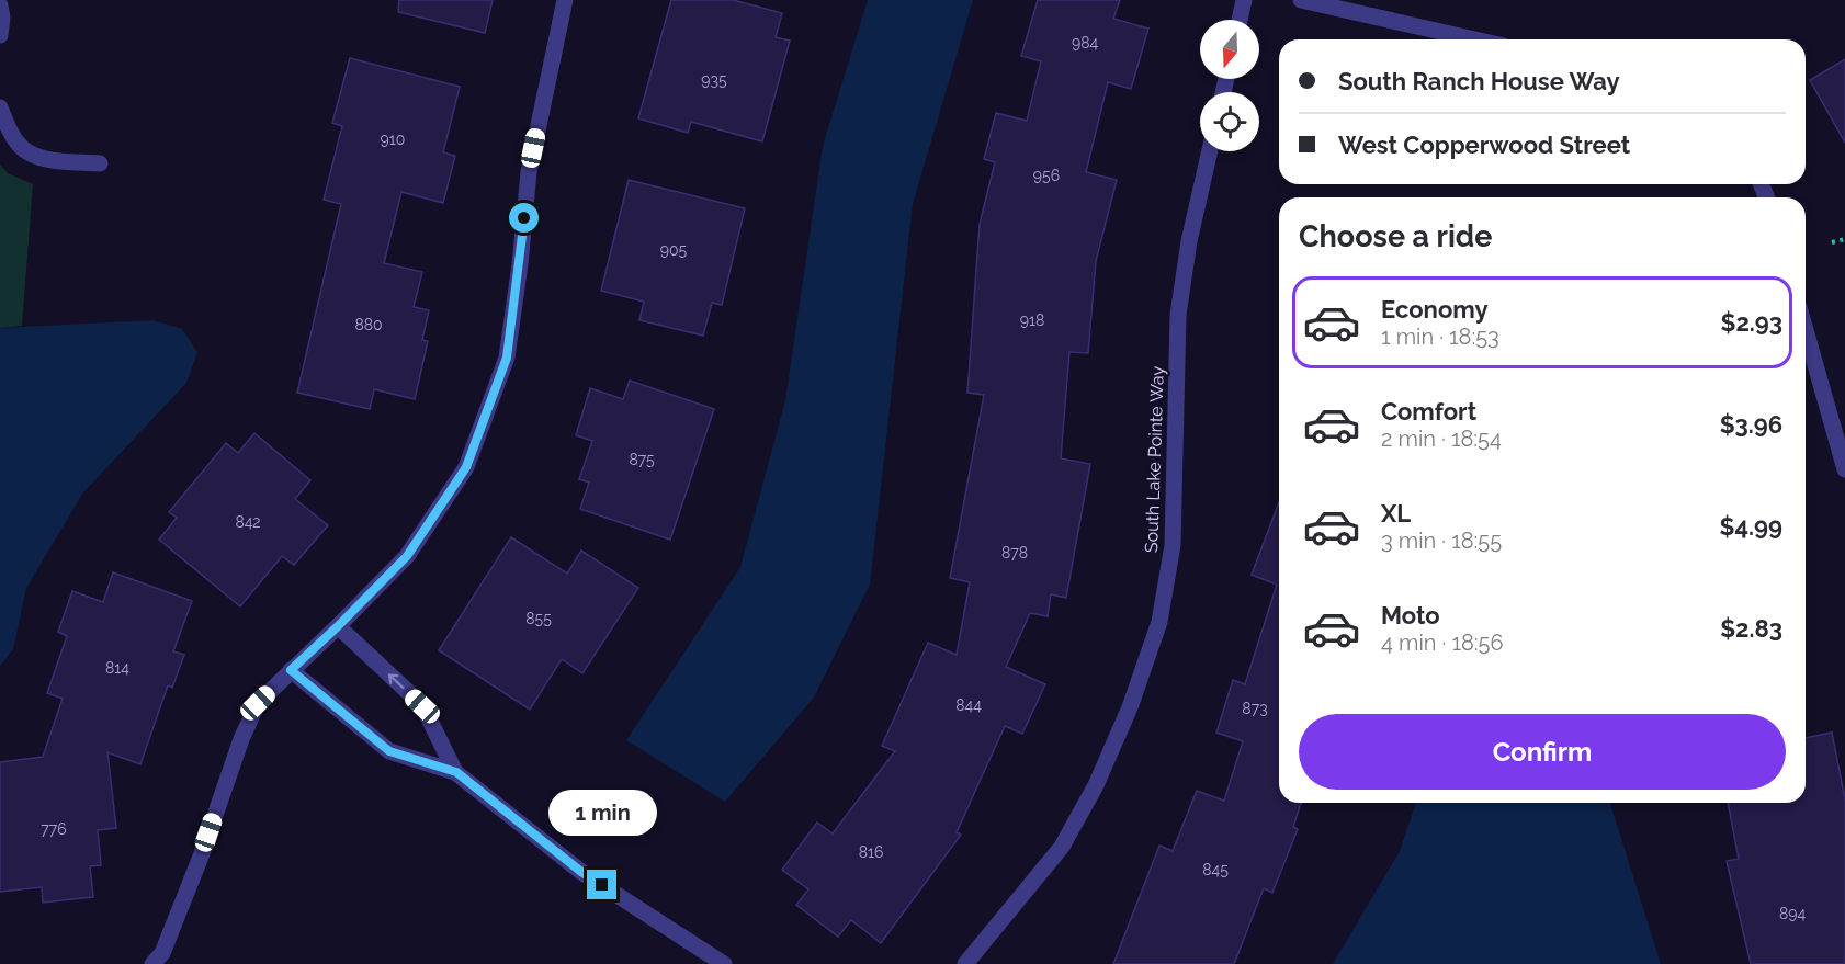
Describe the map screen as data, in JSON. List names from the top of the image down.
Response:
{
  "streets": {
    "street": ["South Lake Pointe Way"]
  },
  "house_numbers": [
    "984",
    "935",
    "910",
    "956",
    "905",
    "918",
    "880",
    "875",
    "842",
    "878",
    "855",
    "814",
    "844",
    "873",
    "776",
    "816",
    "845",
    "894"
  ],
  "north": "bottom",
  "page": {
    "banner": ["South Ranch House Way", "West Copperwood Street"],
    "heading": "Choose a ride",
    "list": [
      {
        "name": "Economy",
        "note": "1 min · 18:53",
        "value": "$2.93"
      },
      {
        "name": "Comfort",
        "note": "2 min · 18:54",
        "value": "$3.96"
      },
      {
        "name": "XL",
        "note": "3 min · 18:55",
        "value": "$4.99"
      },
      {
        "name": "Moto",
        "note": "4 min · 18:56",
        "value": "$2.83"
      }
    ],
    "buttons": "Confirm",
    "bubble": "1 min"
  }
}
